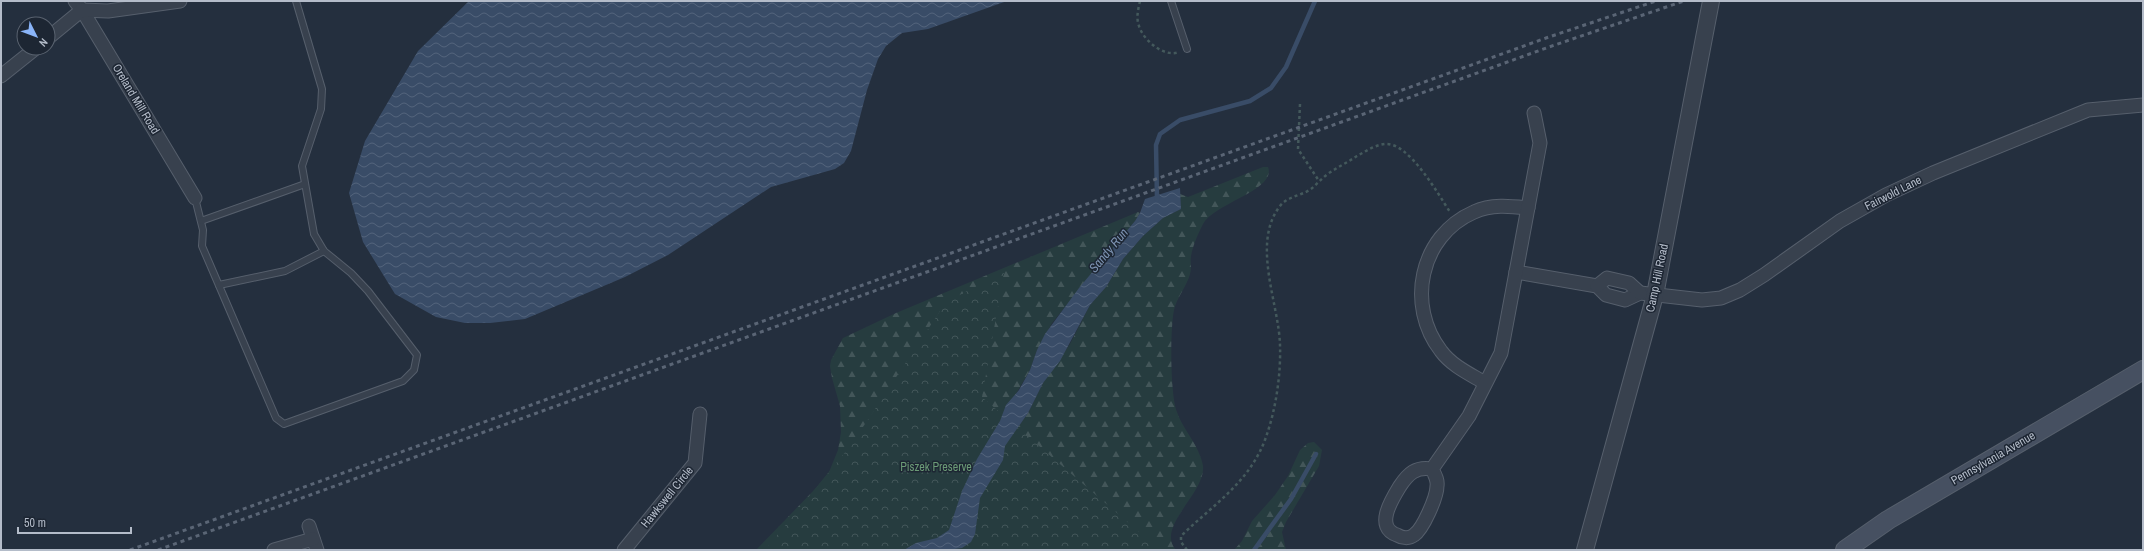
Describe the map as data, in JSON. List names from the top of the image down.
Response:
{
  "streets": {
    "main road": ["Pennsylvania Avenue"],
    "street": [
      "Oreland Mill Road",
      "Fairwold Lane",
      "Camp Hill Road",
      "Hawkswell Circle"
    ]
  },
  "crossings": [
    ["Fairwold Lane", "Camp Hill Road"]
  ],
  "water": ["Sandy Run"],
  "parks": ["Piszek Preserve"],
  "scale_bar": "50 m",
  "north": "bottom right"
}
